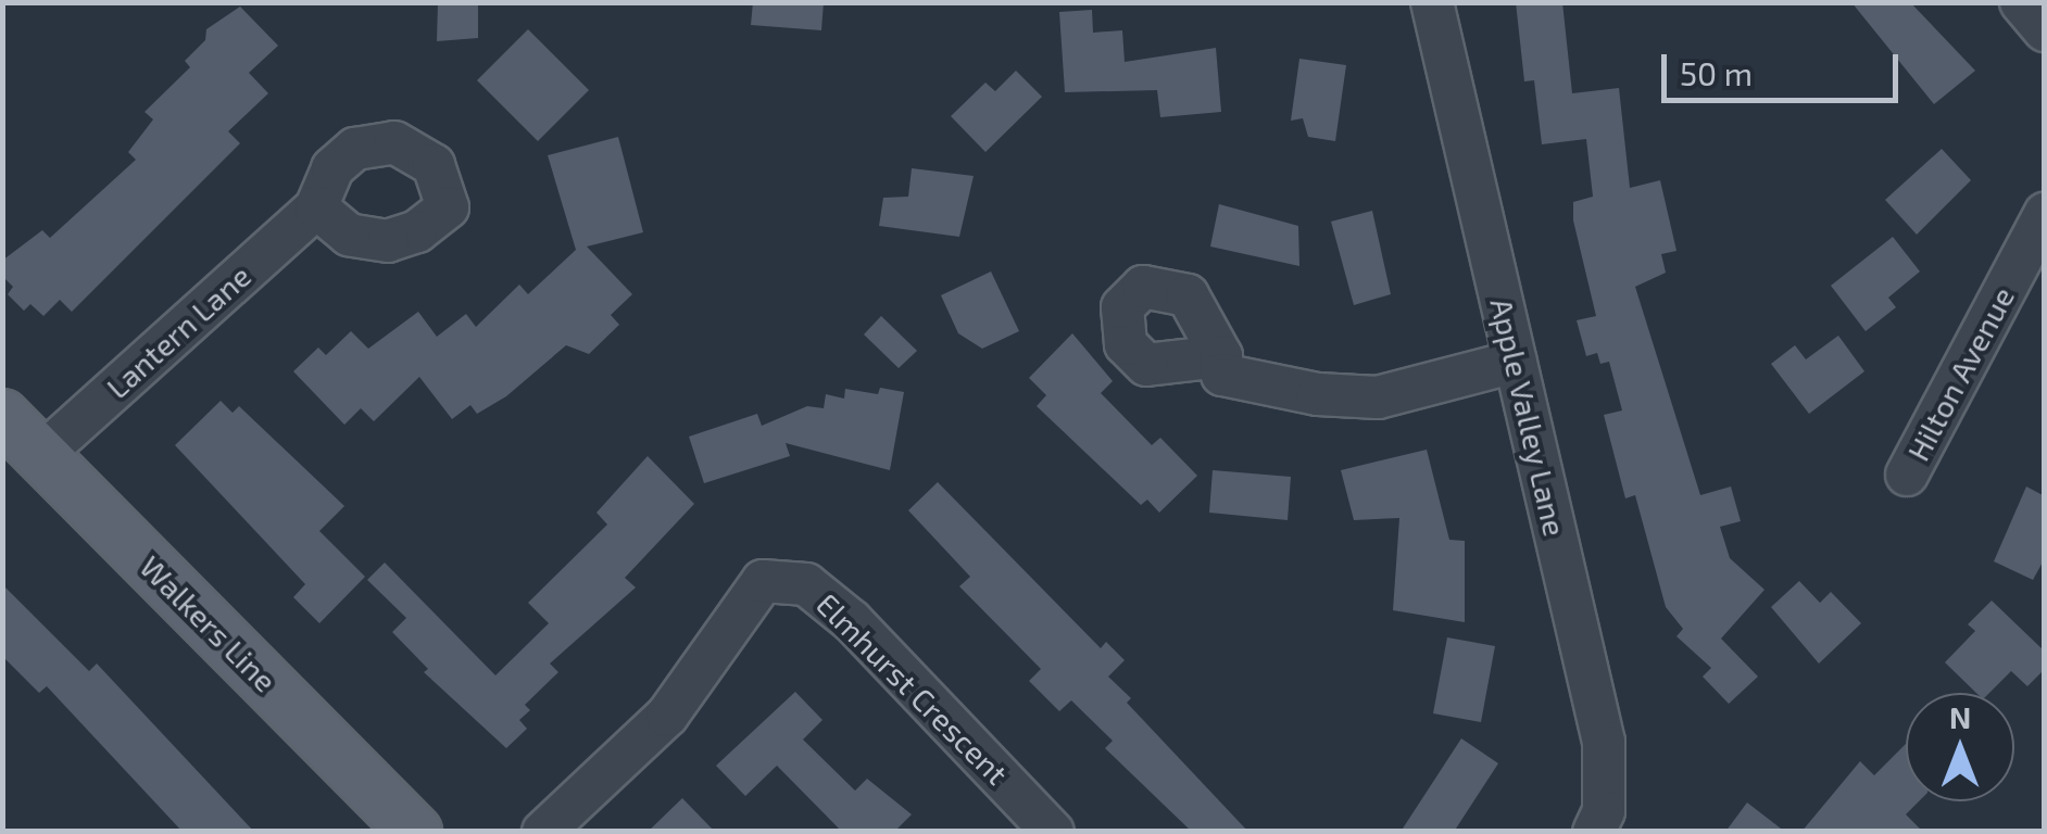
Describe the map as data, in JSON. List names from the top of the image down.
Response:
{
  "streets": {
    "main road": ["Walkers Line"],
    "street": [
      "Lantern Lane",
      "Hilton Avenue",
      "Apple Valley Lane",
      "Elmhurst Crescent"
    ]
  },
  "crossings": [
    ["Lantern Lane", "Walkers Line"]
  ],
  "scale_bar": "50 m",
  "north": "top"
}
